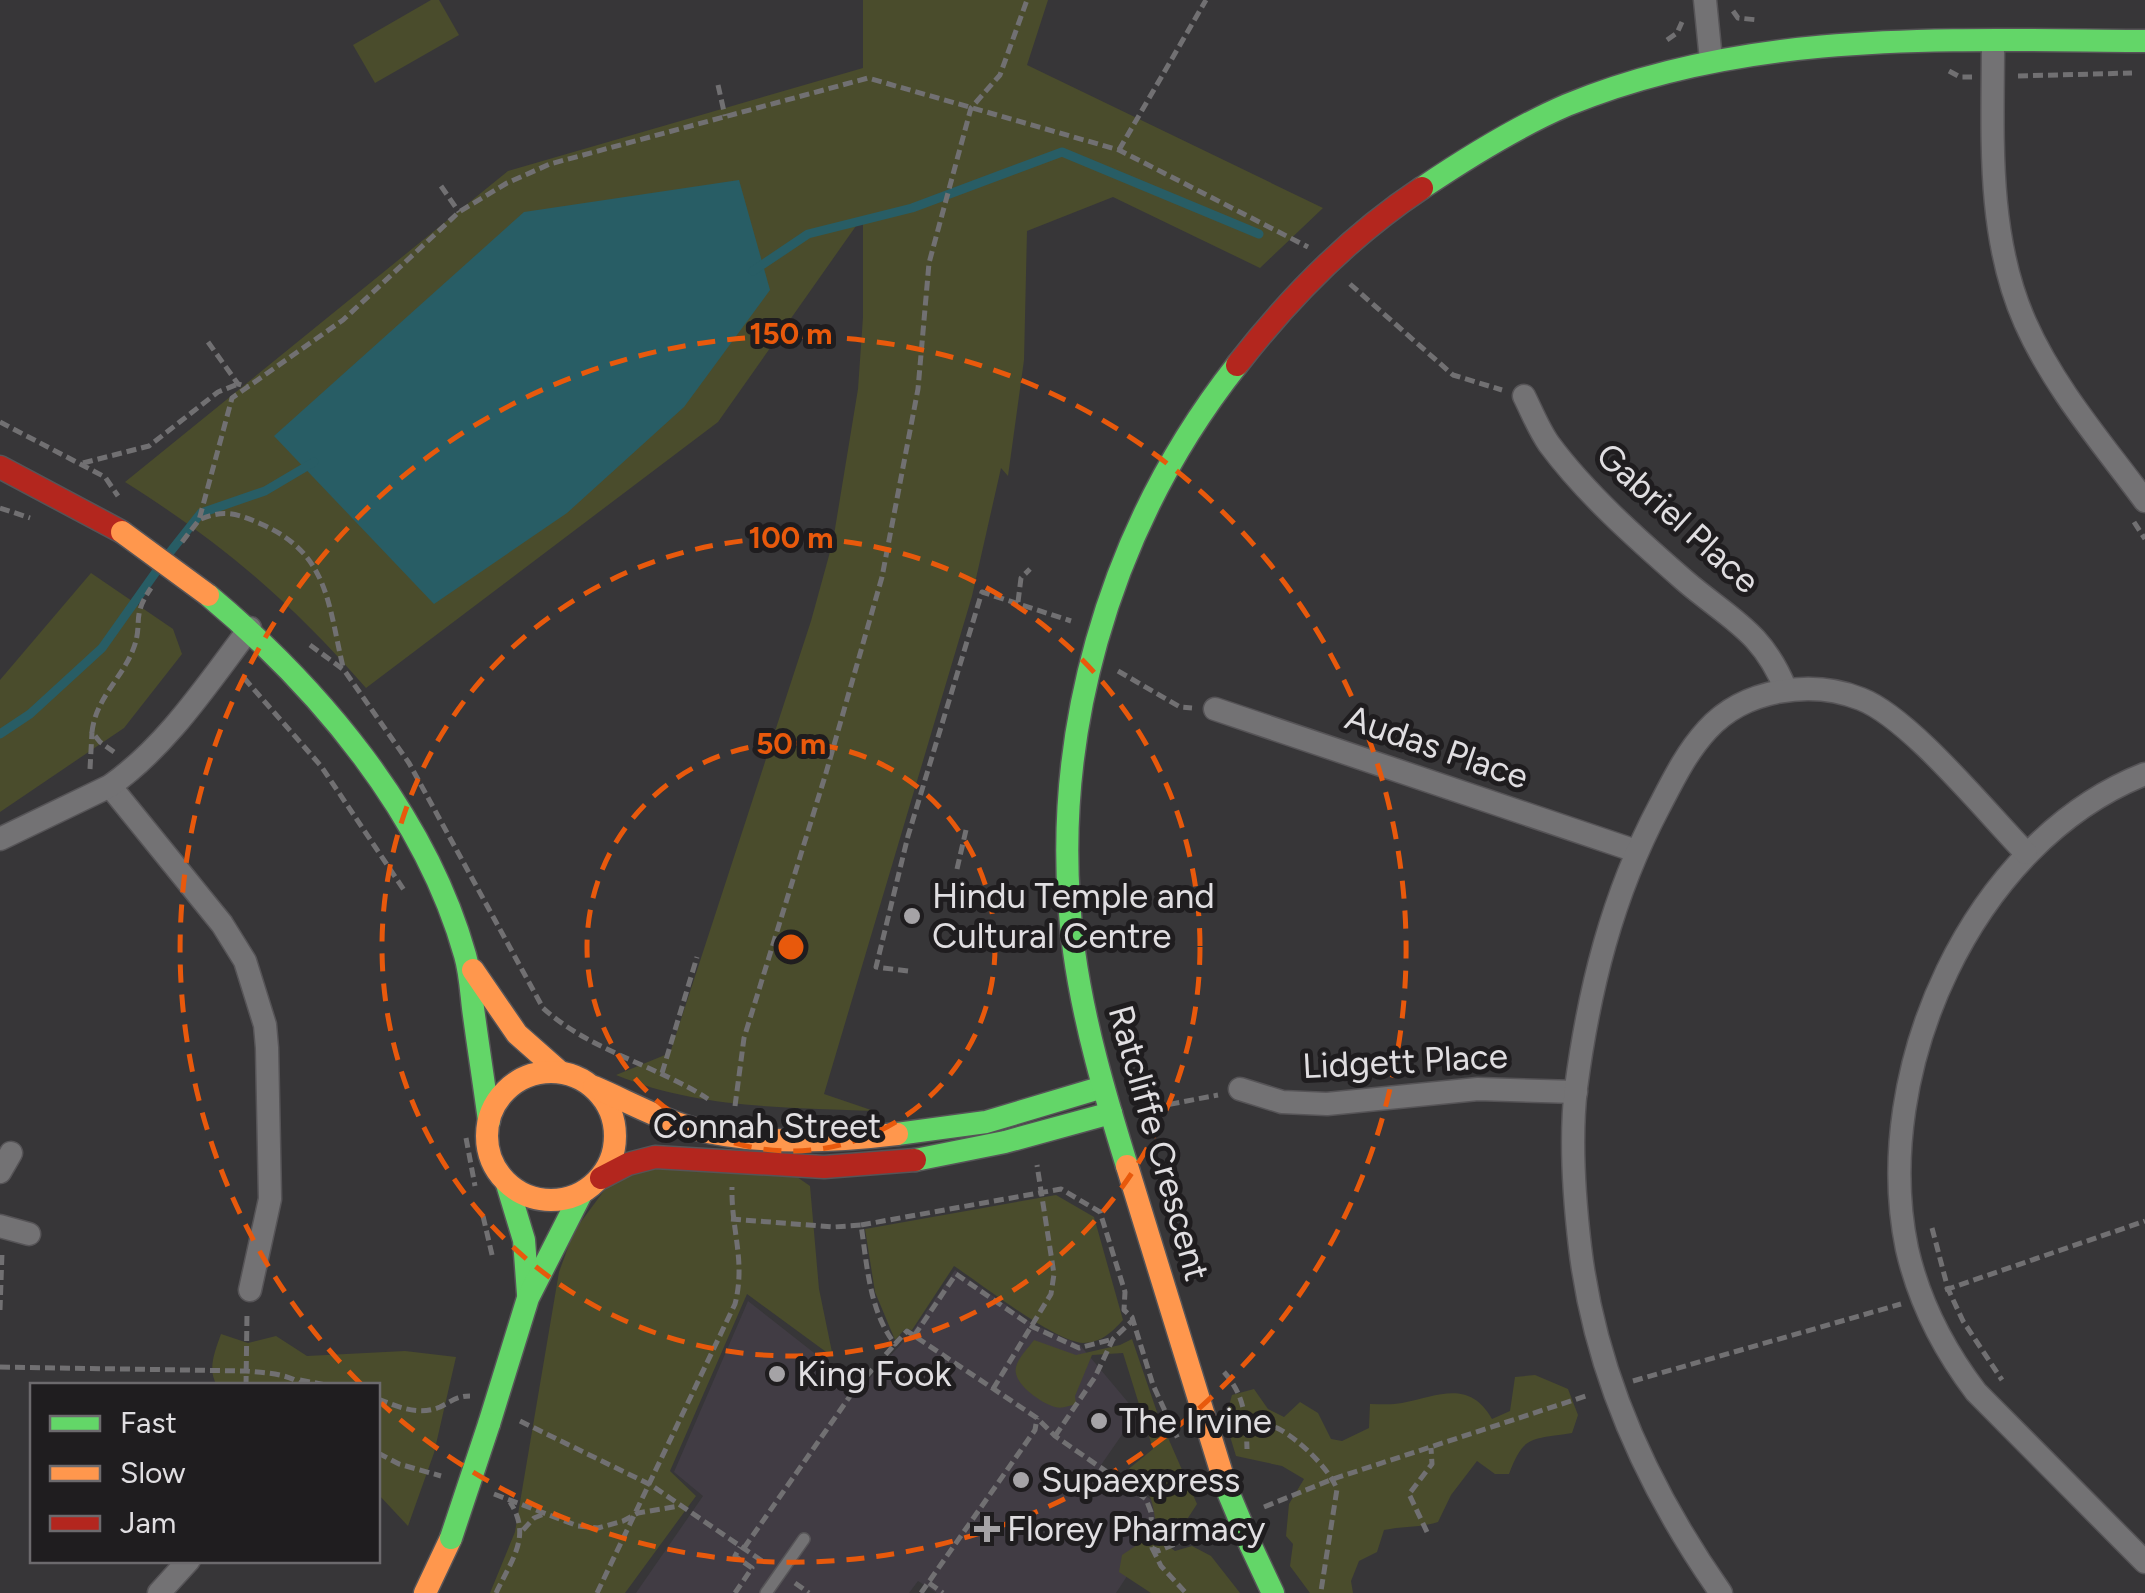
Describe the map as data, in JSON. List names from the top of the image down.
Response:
{
  "streets": {
    "street": [
      "Gabriel Place",
      "Audas Place",
      "Lidgett Place",
      "Connah Street",
      "Ratcliffe Crescent"
    ]
  },
  "crossings": [
    ["Connah Street", "Ratcliffe Crescent"]
  ],
  "places": {
    "other": [
      "Hindu Temple and Cultural Centre",
      "King Fook",
      "The Irvine",
      "Supaexpress"
    ],
    "health": ["Florey Pharmacy"]
  },
  "legend": ["Fast", "Slow", "Jam"],
  "rings": ["150 m", "100 m", "50 m"]
}
